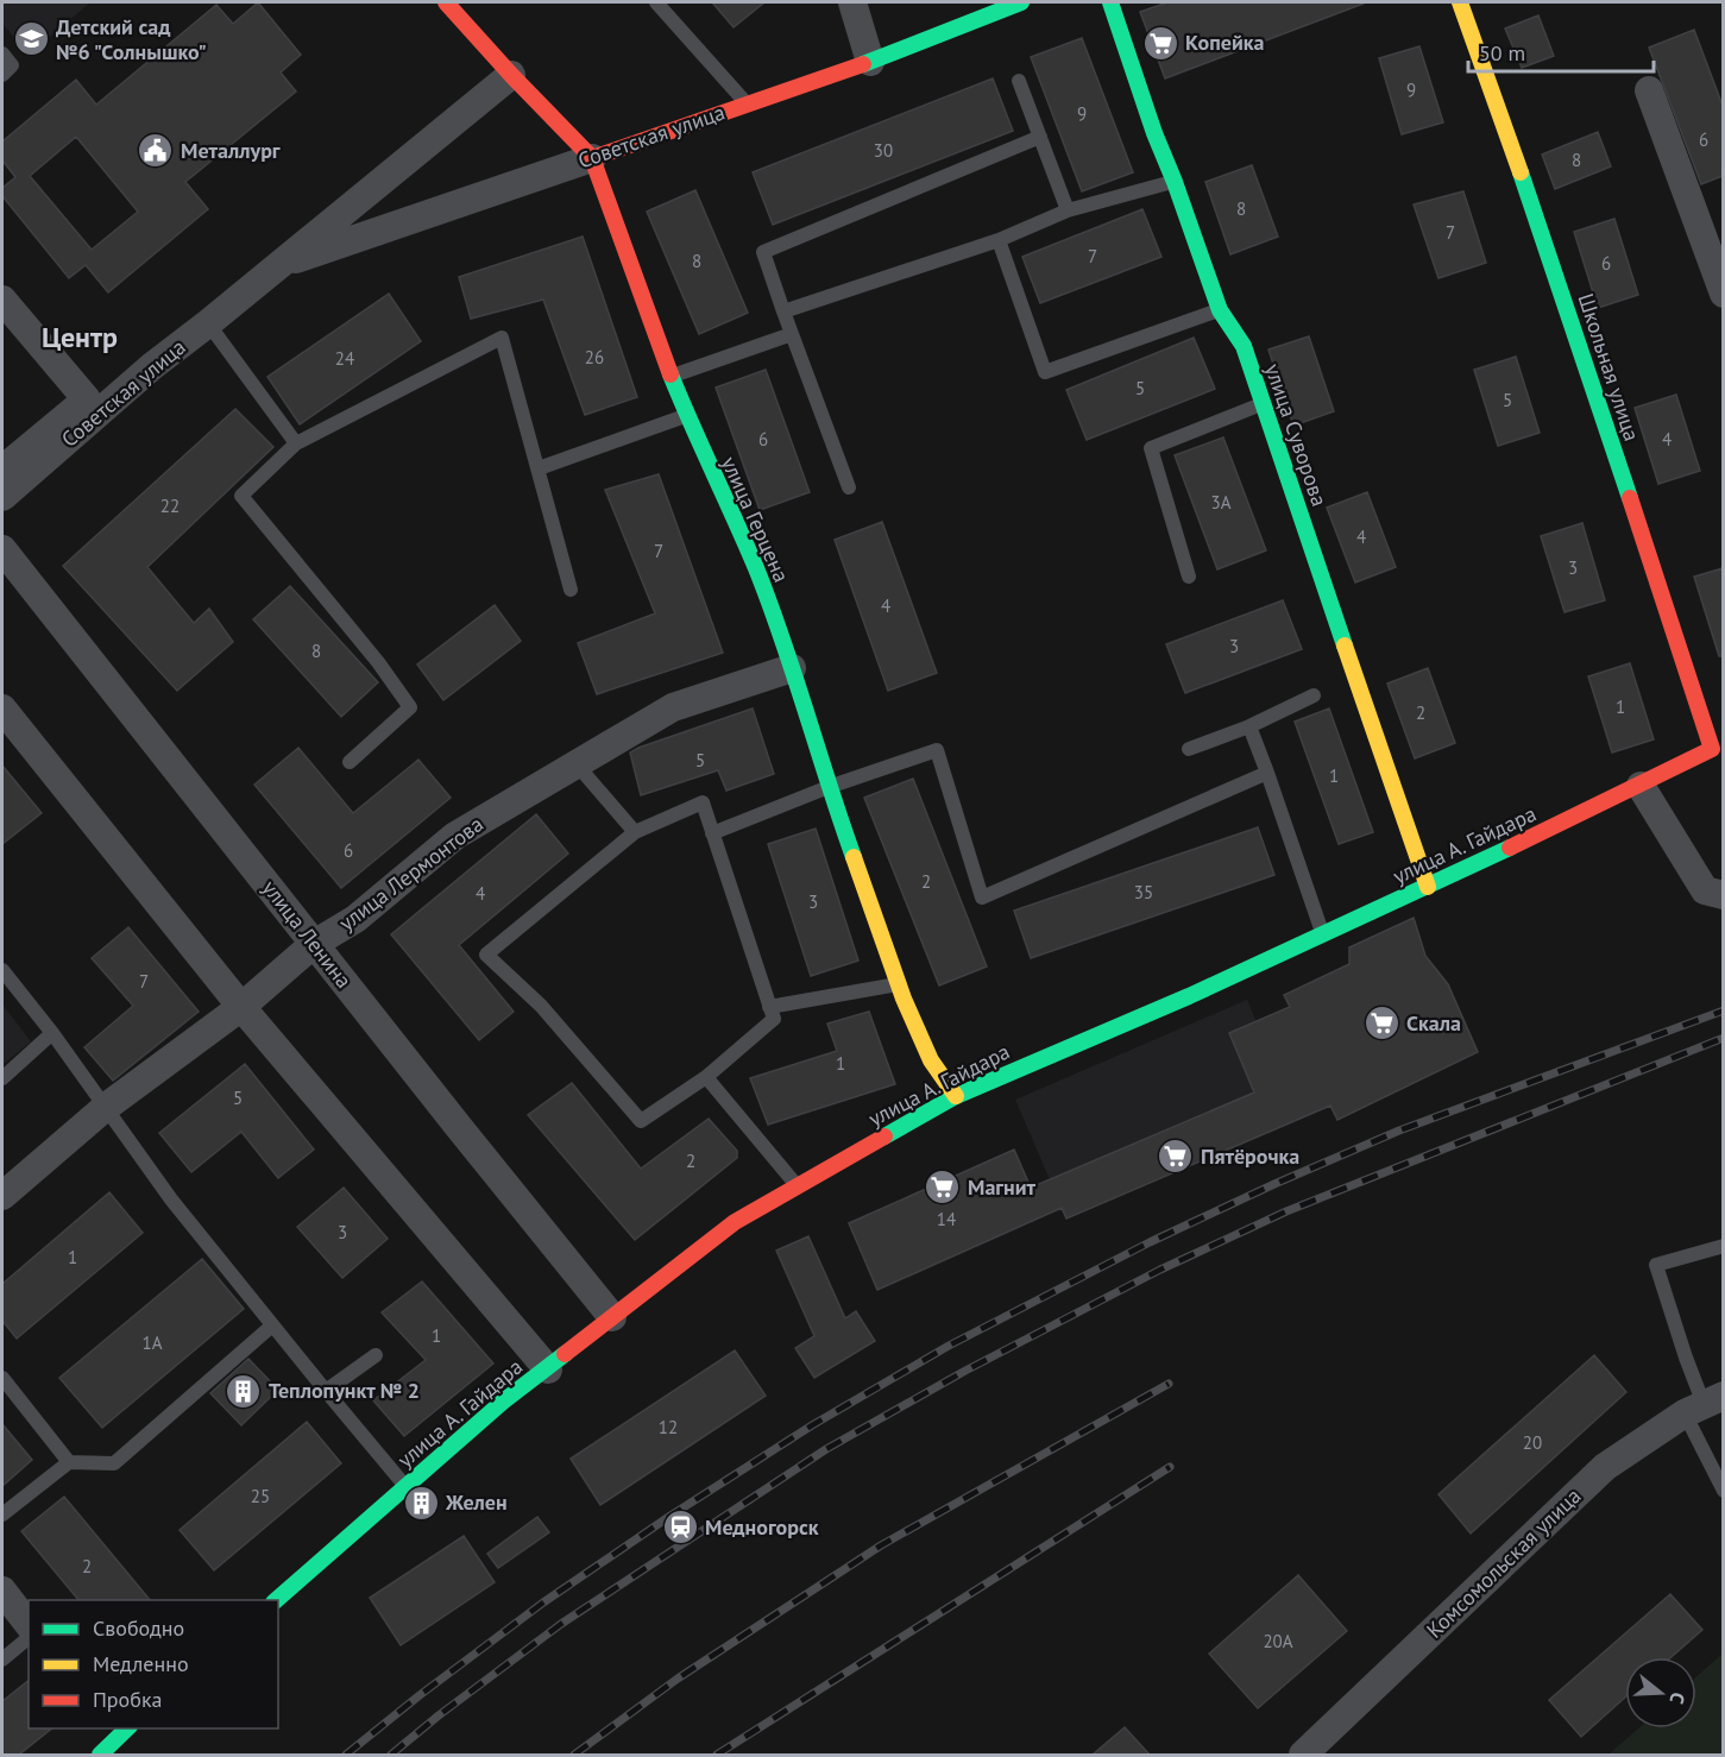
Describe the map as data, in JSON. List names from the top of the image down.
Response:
{
  "streets": {
    "street": [
      "Советская улица",
      "Школьная улица",
      "улица Суворова",
      "улица Герцена",
      "улица А. Гайдара",
      "улица Лермонтова",
      "улица Ленина",
      "Комсомольская улица"
    ]
  },
  "crossings": [
    ["Советская улица", "улица Герцена"],
    ["Школьная улица", "улица А. Гайдара"],
    ["улица Суворова", "улица А. Гайдара"],
    ["улица Герцена", "улица А. Гайдара"],
    ["улица Герцена", "улица Лермонтова"],
    ["улица А. Гайдара", "улица Ленина"],
    ["улица Лермонтова", "улица Ленина"]
  ],
  "districts": ["Центр"],
  "places": {
    "school or university": ["Детский сад №6 \"Солнышко\""],
    "supermarket": [
      "Копейка",
      "Скала",
      "Пятёрочка",
      "Магнит"
    ],
    "public building": ["Металлург"],
    "building": ["Теплопункт № 2", "Желен"],
    "station": ["Медногорск"]
  },
  "house_numbers": [
    "9",
    "9",
    "6",
    "30",
    "8",
    "8",
    "7",
    "7",
    "8",
    "6",
    "26",
    "24",
    "5",
    "5",
    "6",
    "4",
    "3А",
    "22",
    "4",
    "7",
    "3",
    "4",
    "3",
    "8",
    "1",
    "2",
    "5",
    "1",
    "6",
    "2",
    "35",
    "4",
    "3",
    "7",
    "1",
    "5",
    "2",
    "14",
    "3",
    "1",
    "1",
    "1А",
    "12",
    "20",
    "25",
    "2",
    "20А"
  ],
  "legend": ["Свободно", "Медленно", "Пробка"],
  "scale_bar": "50 m",
  "north": "right"
}
